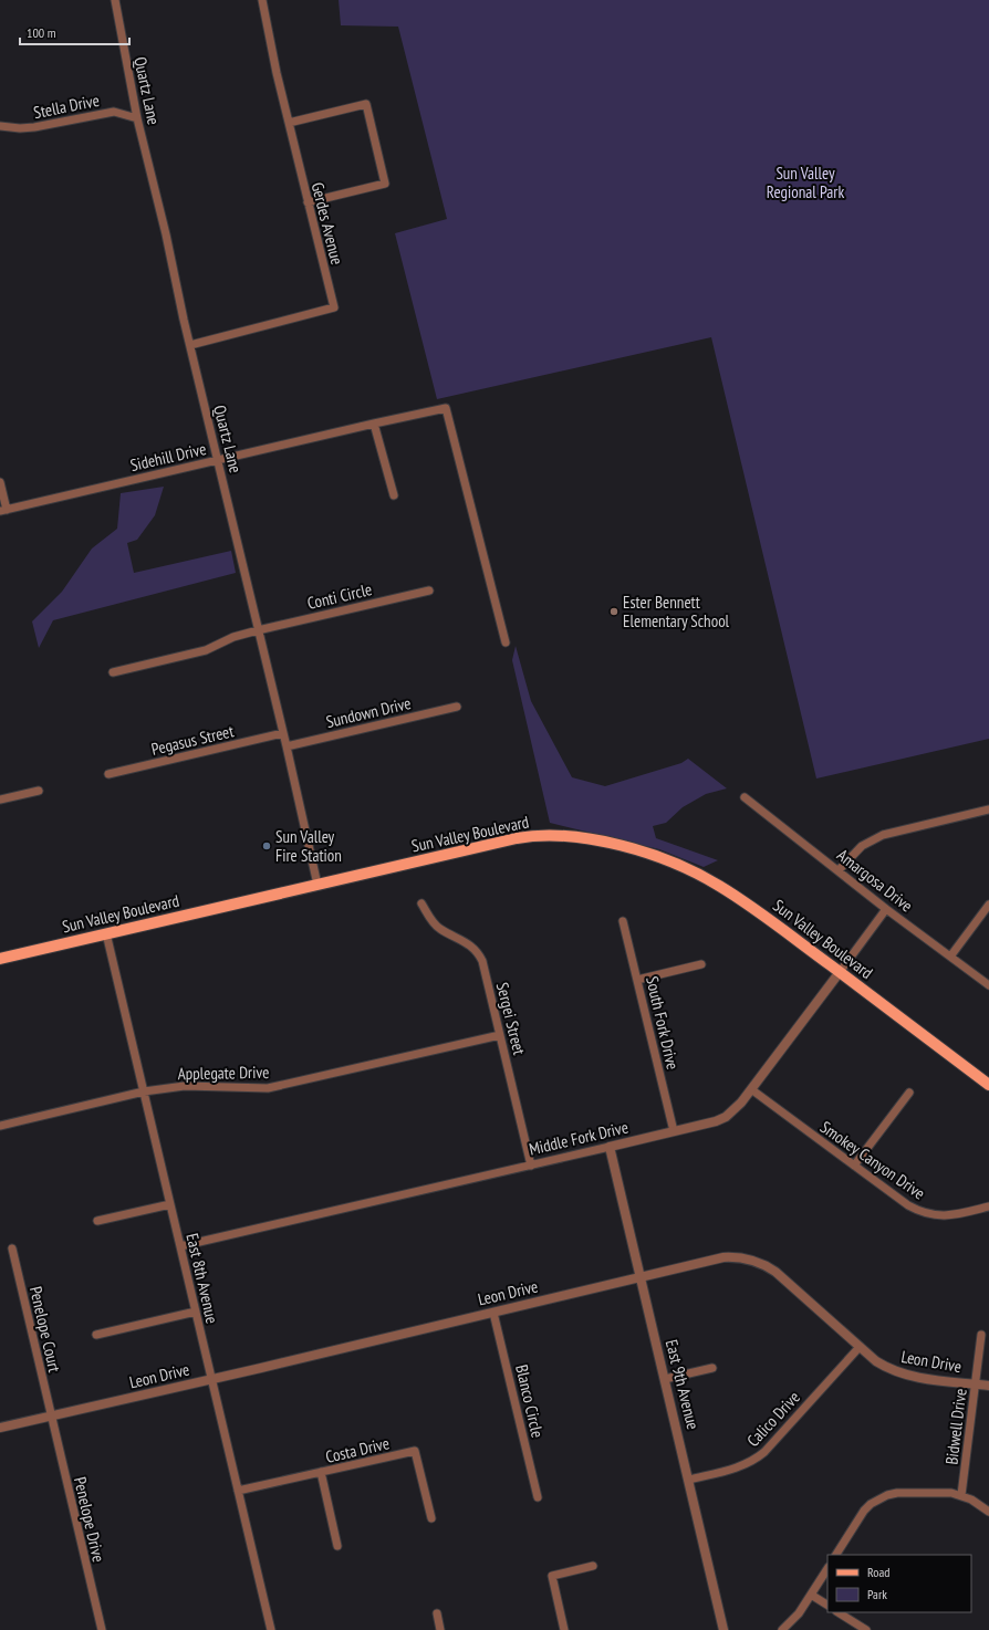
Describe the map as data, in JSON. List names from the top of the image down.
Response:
{
  "streets": {
    "main road": ["Sun Valley Boulevard"],
    "street": [
      "Quartz Lane",
      "Stella Drive",
      "Gerdes Avenue",
      "Sidehill Drive",
      "Conti Circle",
      "Sundown Drive",
      "Pegasus Street",
      "Amargosa Drive",
      "Sergei Street",
      "South Fork Drive",
      "Applegate Drive",
      "Middle Fork Drive",
      "Smokey Canyon Drive",
      "East 8th Avenue",
      "Leon Drive",
      "Penelope Court",
      "East 9th Avenue",
      "Blanco Circle",
      "Calico Drive",
      "Bidwell Drive",
      "Costa Drive",
      "Penelope Drive"
    ]
  },
  "crossings": [
    ["Quartz Lane", "Stella Drive"],
    ["Quartz Lane", "Gerdes Avenue"],
    ["Quartz Lane", "Sidehill Drive"],
    ["Quartz Lane", "Conti Circle"],
    ["Quartz Lane", "Sundown Drive"],
    ["Quartz Lane", "Pegasus Street"],
    ["Quartz Lane", "Sun Valley Boulevard"],
    ["Sun Valley Boulevard", "Middle Fork Drive"],
    ["Sun Valley Boulevard", "East 8th Avenue"],
    ["Amargosa Drive", "Middle Fork Drive"],
    ["Sergei Street", "Applegate Drive"],
    ["Sergei Street", "Middle Fork Drive"],
    ["South Fork Drive", "Middle Fork Drive"],
    ["Applegate Drive", "East 8th Avenue"],
    ["Middle Fork Drive", "Smokey Canyon Drive"],
    ["Middle Fork Drive", "East 8th Avenue"],
    ["Middle Fork Drive", "East 9th Avenue"],
    ["East 8th Avenue", "Leon Drive"],
    ["East 8th Avenue", "Costa Drive"],
    ["Leon Drive", "Penelope Court"],
    ["Leon Drive", "East 9th Avenue"],
    ["Leon Drive", "Blanco Circle"],
    ["Leon Drive", "Calico Drive"],
    ["Leon Drive", "Bidwell Drive"],
    ["Leon Drive", "Penelope Drive"],
    ["Penelope Court", "Penelope Drive"],
    ["East 9th Avenue", "Calico Drive"]
  ],
  "parks": ["Sun Valley Regional Park"],
  "places": ["Ester Bennett Elementary School", "Sun Valley Fire Station"],
  "legend": ["Road", "Park"],
  "scale_bar": "100 m"
}
